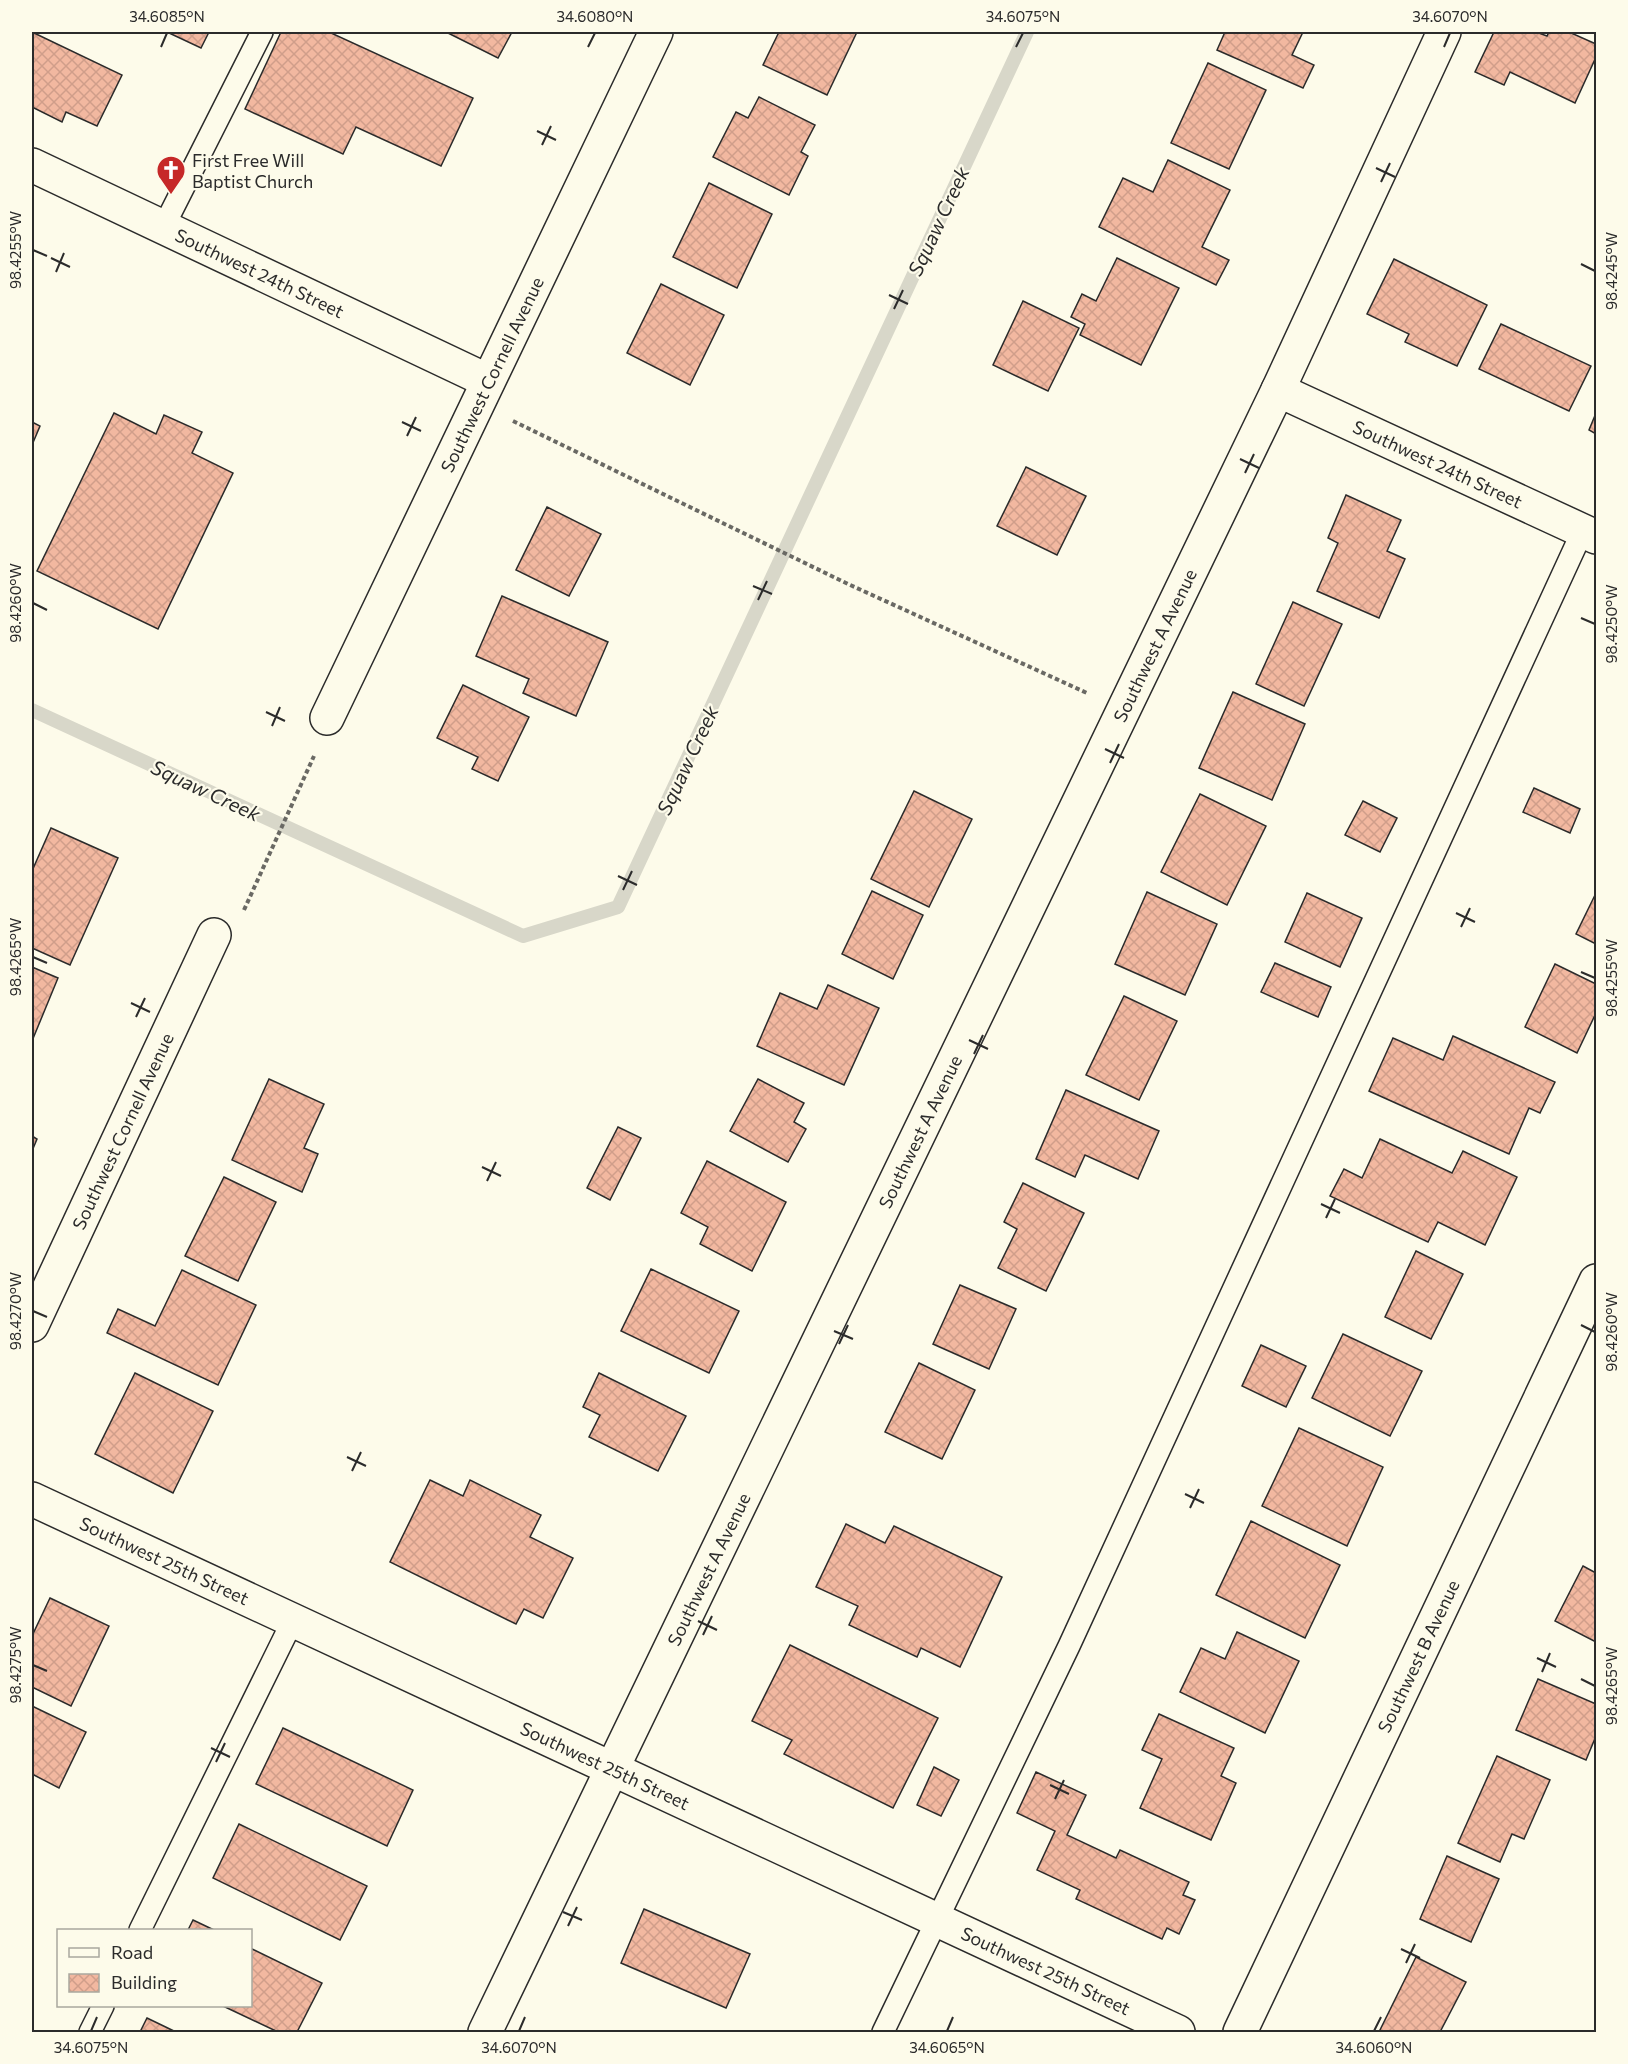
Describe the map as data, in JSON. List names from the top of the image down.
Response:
{
  "streets": {
    "street": [
      "Southwest 24th Street",
      "Southwest Cornell Avenue",
      "Southwest A Avenue",
      "Southwest 25th Street",
      "Southwest B Avenue"
    ]
  },
  "crossings": [
    ["Southwest 24th Street", "Southwest Cornell Avenue"],
    ["Southwest 24th Street", "Southwest A Avenue"],
    ["Southwest A Avenue", "Southwest 25th Street"]
  ],
  "water": ["Squaw Creek"],
  "places": {
    "church": ["First Free Will Baptist Church"]
  },
  "legend": ["Road", "Building"],
  "coordinates": [
    "34.6085°N",
    "34.6080°N",
    "34.6075°N",
    "34.6070°N",
    "98.4255°W",
    "98.4245°W",
    "98.4260°W",
    "98.4250°W",
    "98.4265°W",
    "98.4270°W",
    "98.4275°W",
    "34.6065°N",
    "34.6060°N"
  ]
}
